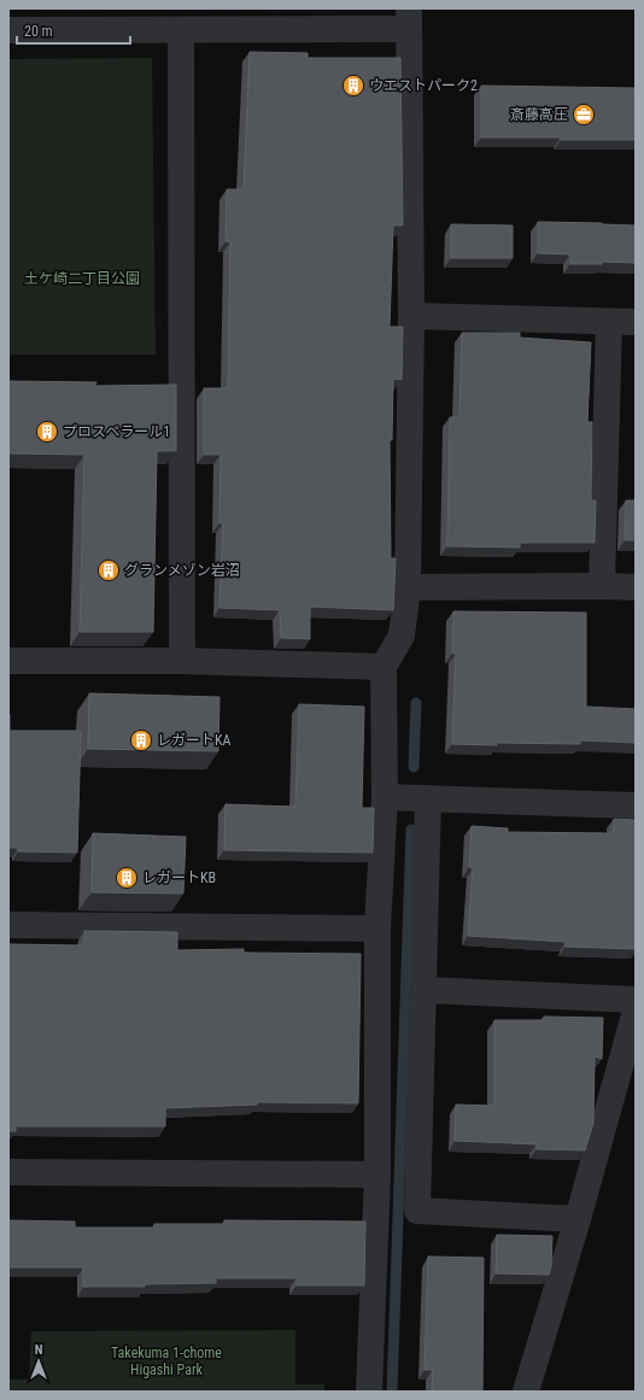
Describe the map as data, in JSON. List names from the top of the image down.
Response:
{
  "parks": ["土ケ崎二丁目公園", "Takekuma 1-chome Higashi Park"],
  "places": {
    "building": [
      "ウエストパーク2",
      "プロスペラール1",
      "グランメゾン岩沼",
      "レガートKA",
      "レガートKB"
    ],
    "office": ["斎藤高圧"]
  },
  "scale_bar": "20 m",
  "north": "top"
}
